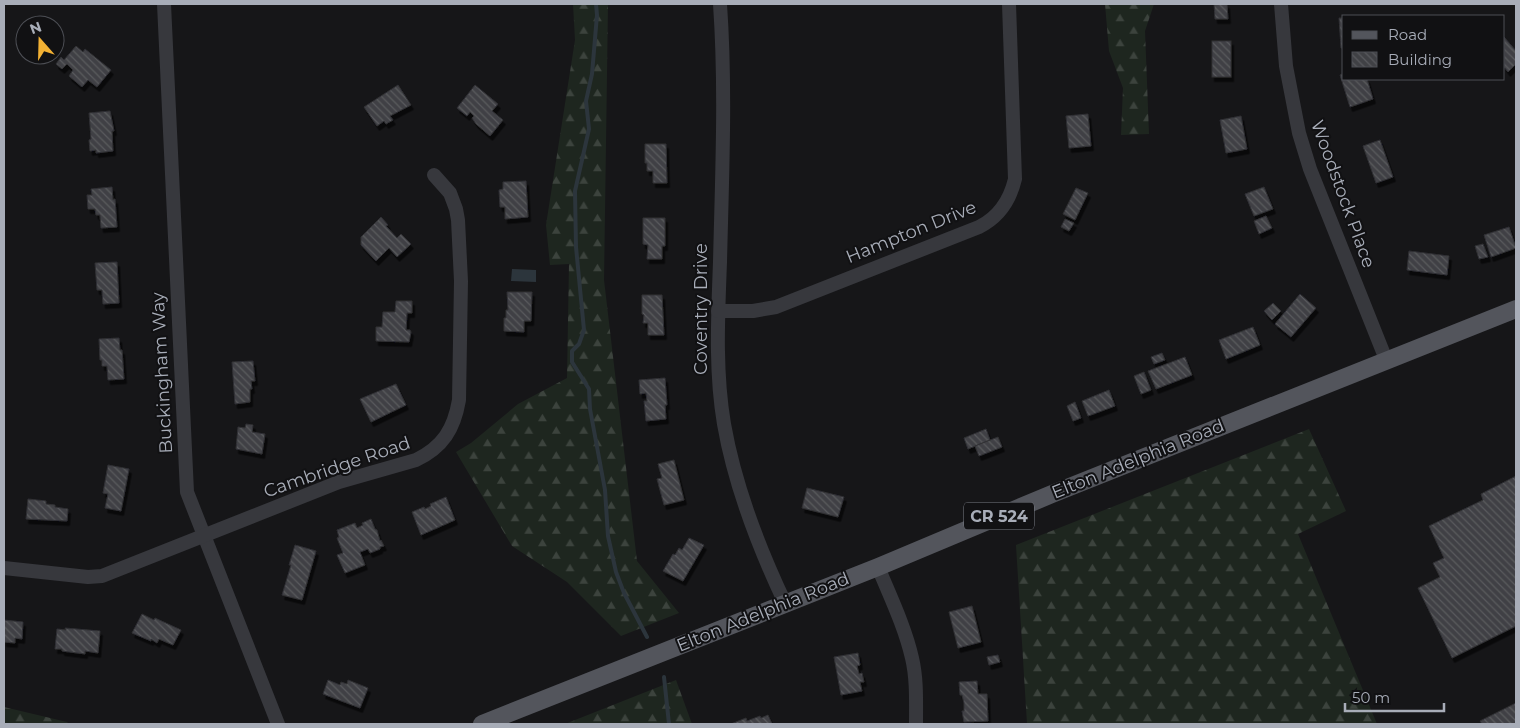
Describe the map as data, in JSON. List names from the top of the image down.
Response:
{
  "streets": {
    "main road": ["Elton Adelphia Road", "CR 524"],
    "street": [
      "Woodstock Place",
      "Hampton Drive",
      "Coventry Drive",
      "Buckingham Way",
      "Cambridge Road"
    ]
  },
  "crossings": [
    ["Woodstock Place", "Elton Adelphia Road"],
    ["Hampton Drive", "Coventry Drive"],
    ["Coventry Drive", "Elton Adelphia Road"],
    ["Buckingham Way", "Cambridge Road"]
  ],
  "legend": ["Road", "Building"],
  "scale_bar": "50 m",
  "north": "top"
}
